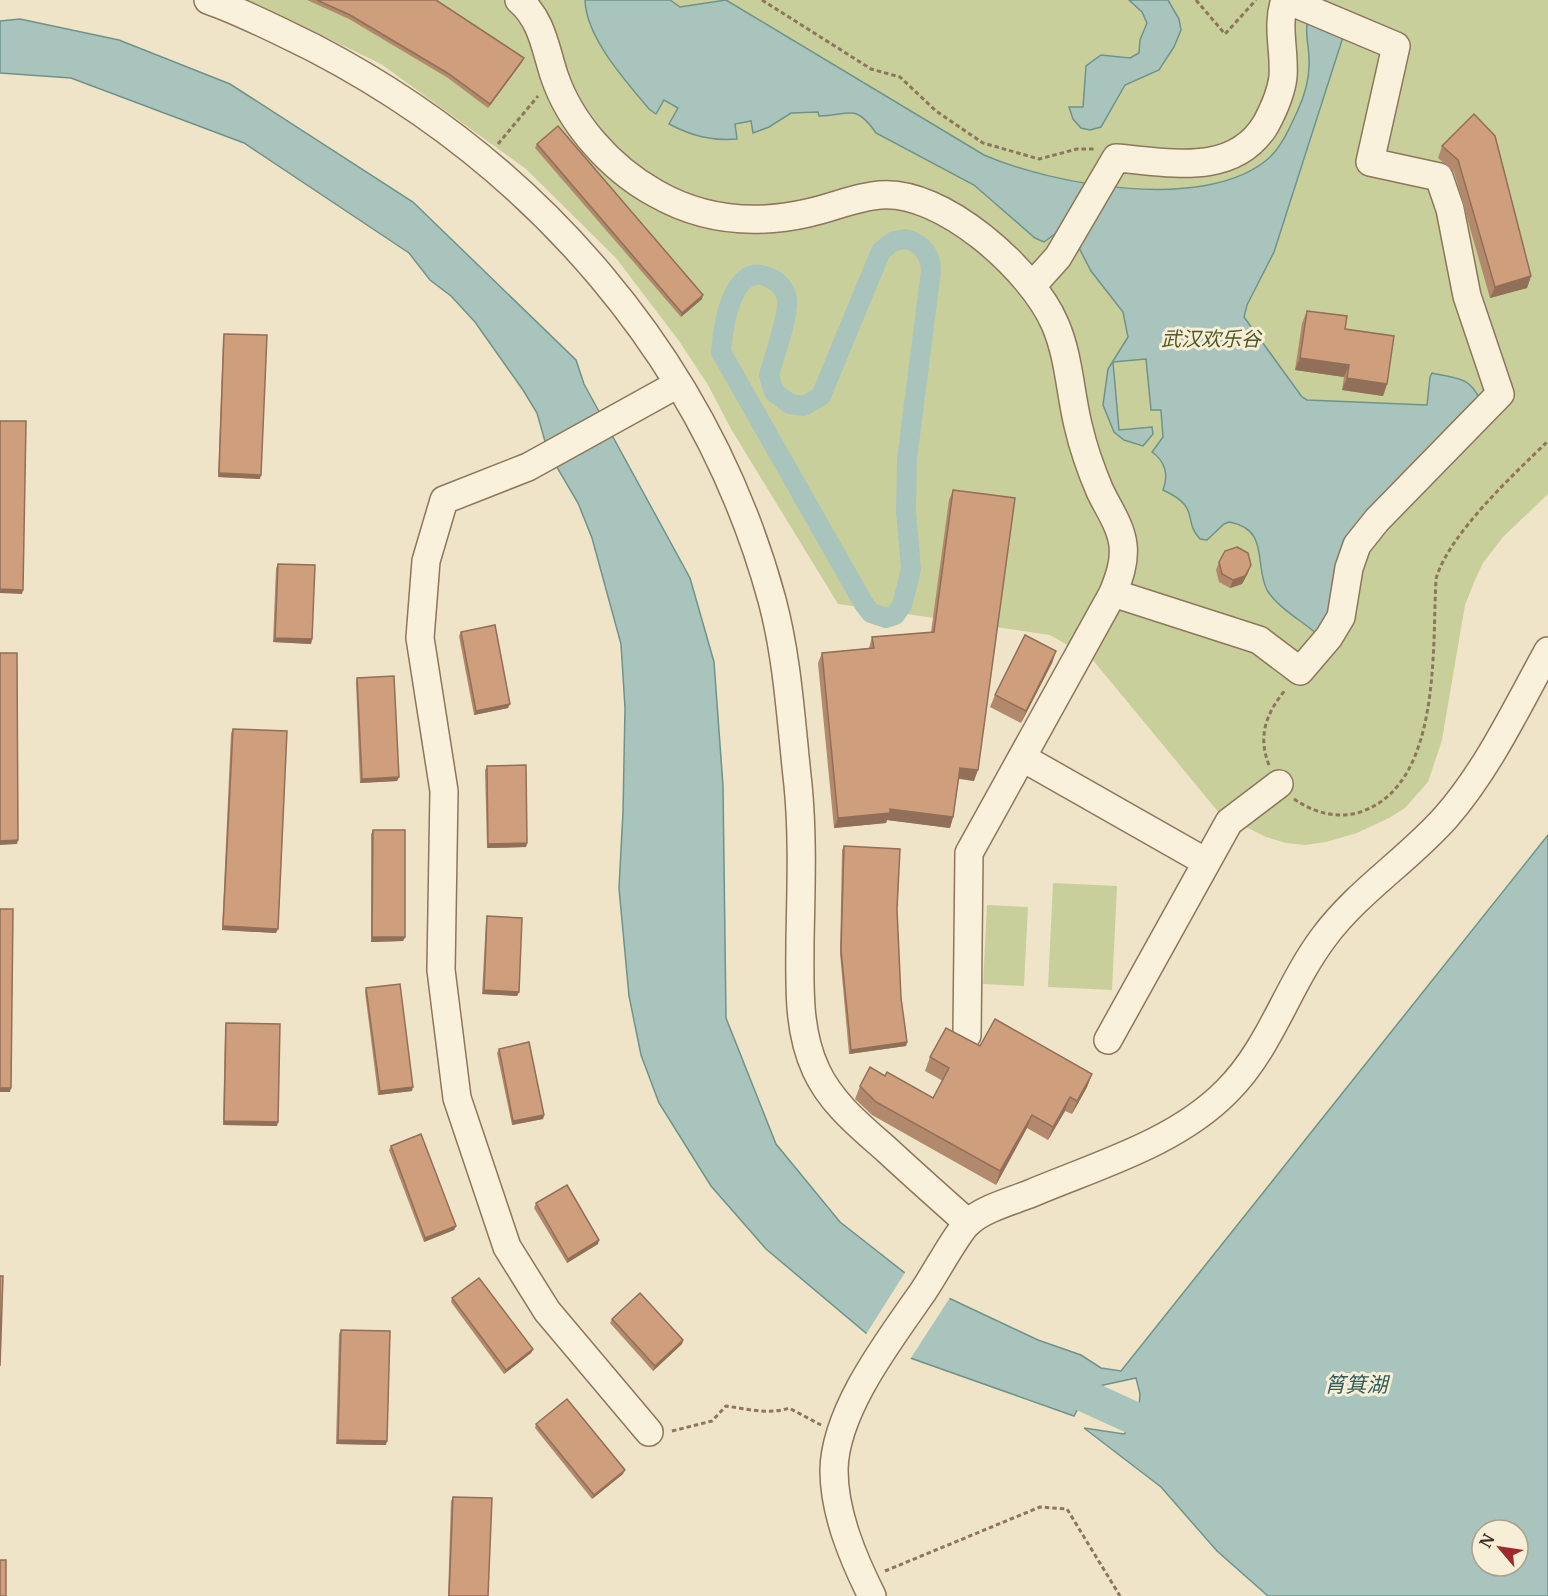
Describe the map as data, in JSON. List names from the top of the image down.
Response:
{
  "water": ["筲箕湖"],
  "parks": ["武汉欢乐谷"],
  "north": "top left"
}
